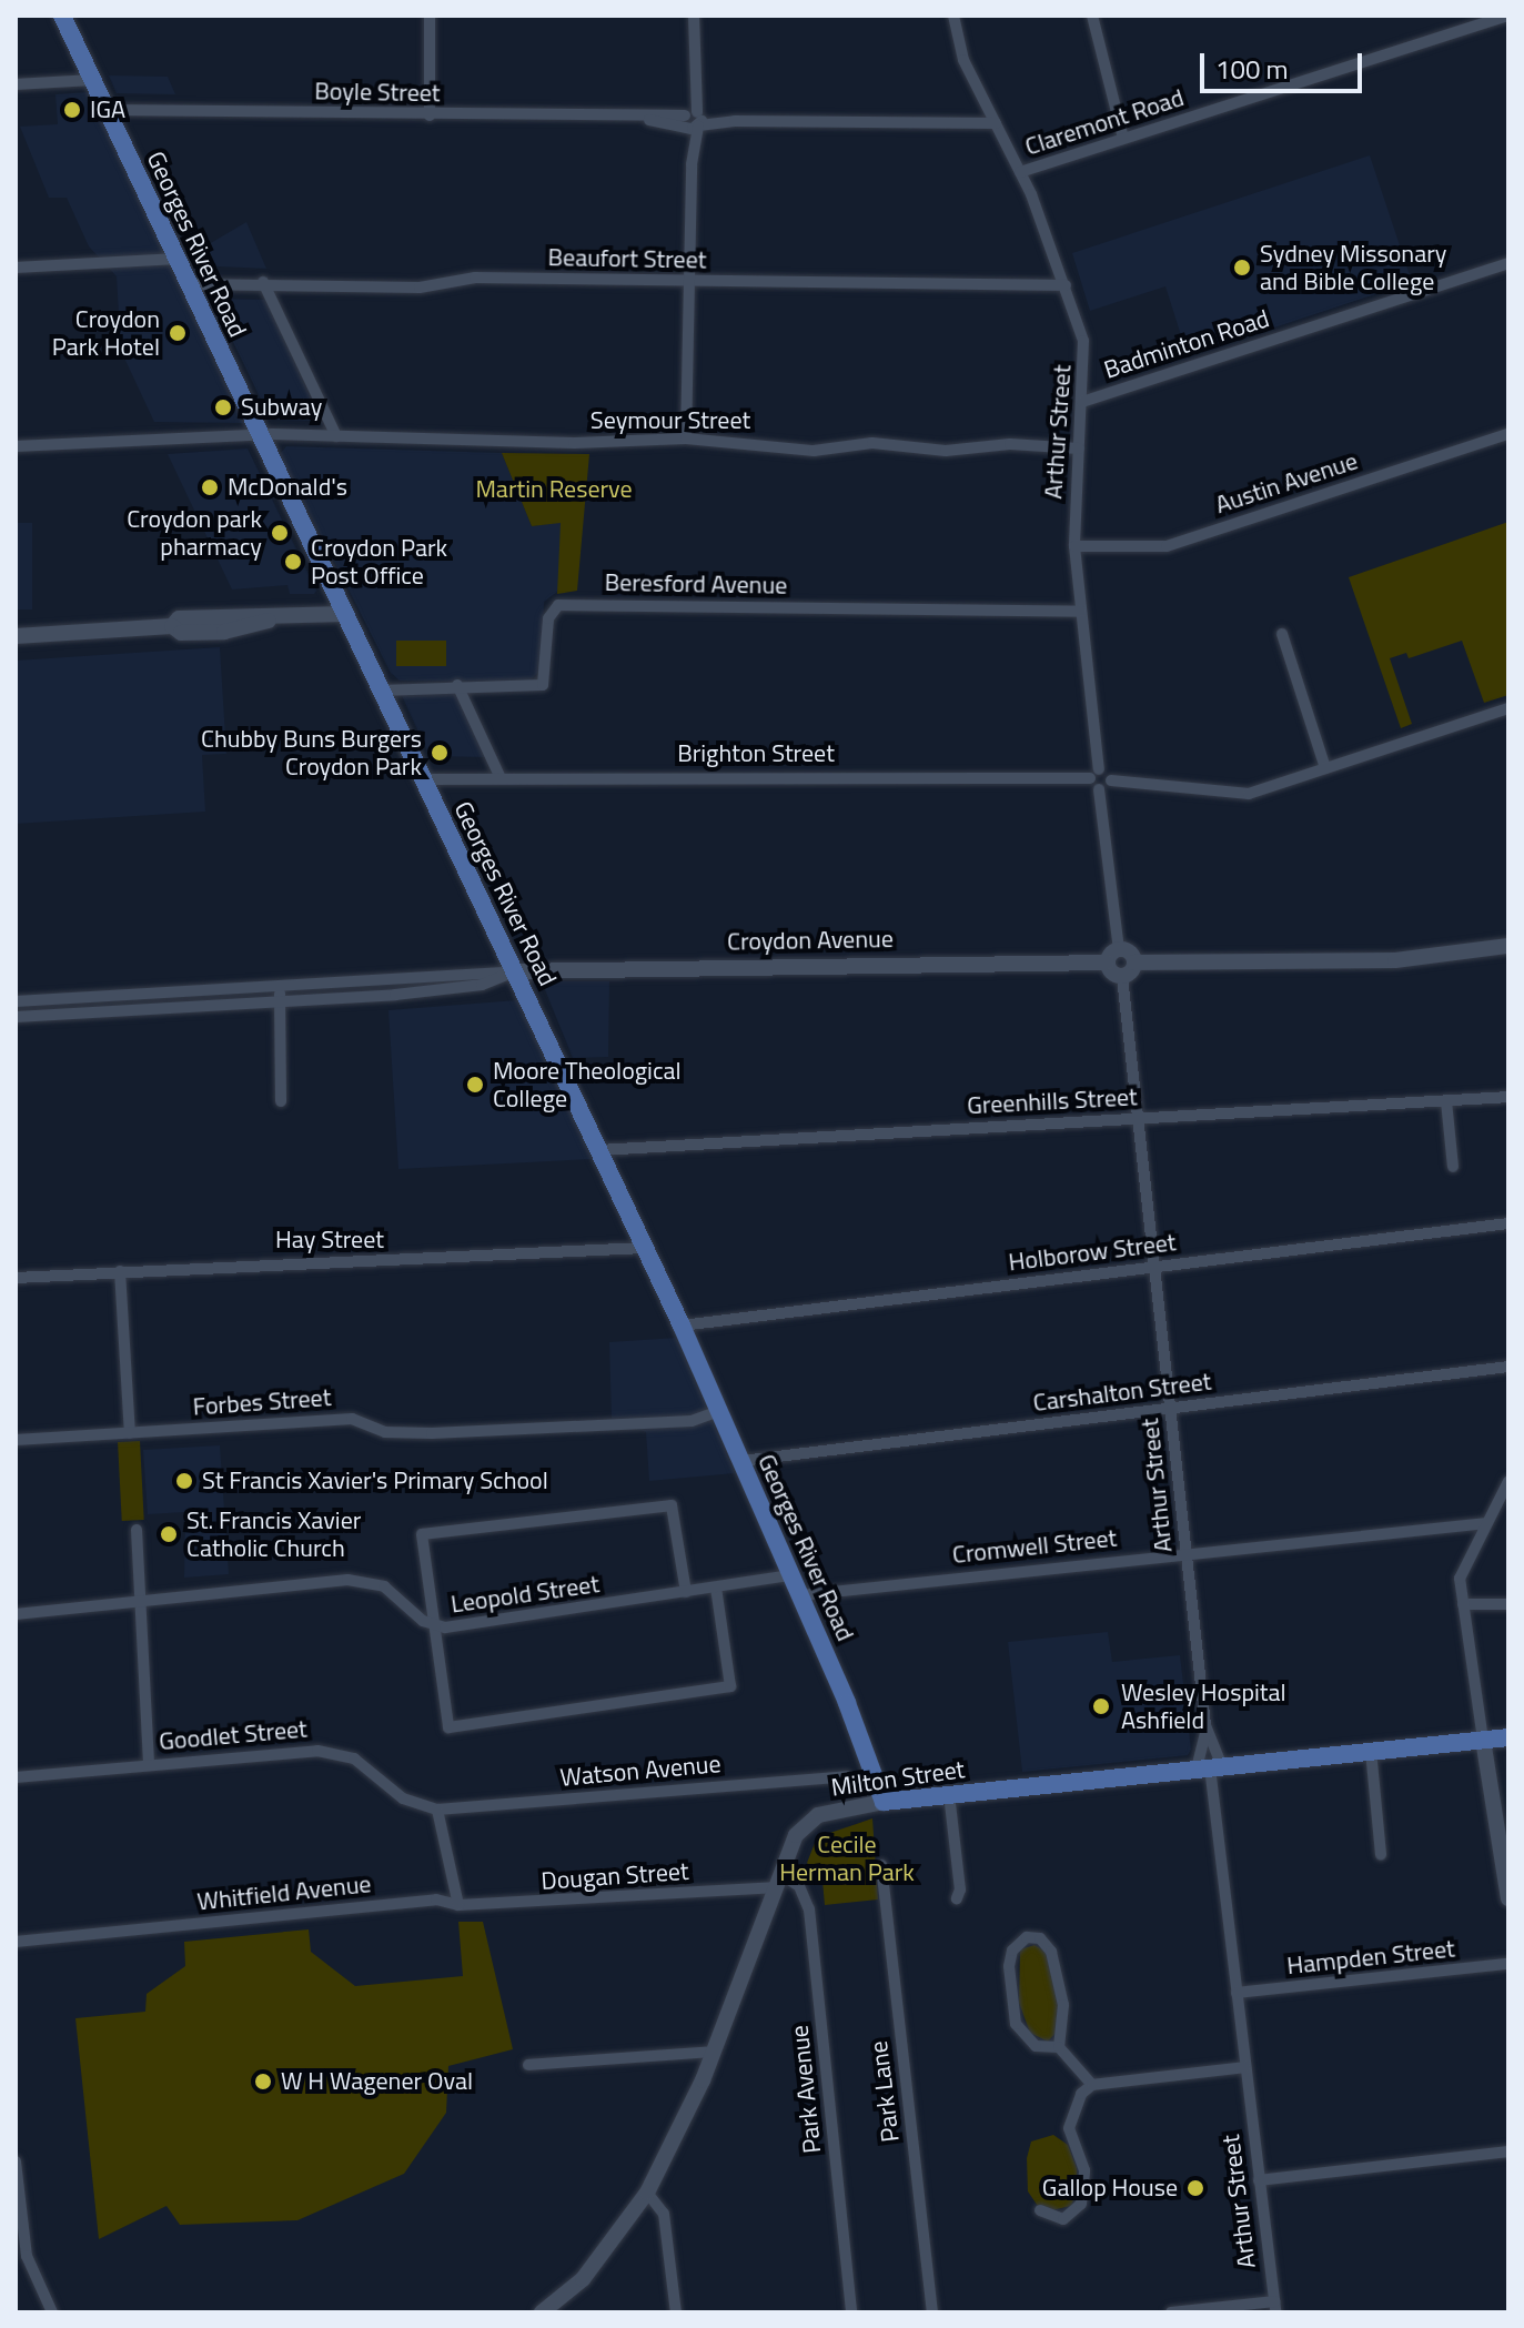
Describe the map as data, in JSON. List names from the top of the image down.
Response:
{
  "streets": {
    "main road": ["Georges River Road", "Croydon Avenue", "Milton Street"],
    "street": [
      "Boyle Street",
      "Claremont Road",
      "Beaufort Street",
      "Badminton Road",
      "Seymour Street",
      "Arthur Street",
      "Austin Avenue",
      "Beresford Avenue",
      "Brighton Street",
      "Greenhills Street",
      "Hay Street",
      "Holborow Street",
      "Carshalton Street",
      "Forbes Street",
      "Cromwell Street",
      "Leopold Street",
      "Goodlet Street",
      "Watson Avenue",
      "Dougan Street",
      "Whitfield Avenue",
      "Hampden Street",
      "Park Avenue",
      "Park Lane"
    ]
  },
  "crossings": [
    ["Boyle Street", "Georges River Road"],
    ["Boyle Street", "Arthur Street"],
    ["Claremont Road", "Arthur Street"],
    ["Georges River Road", "Beaufort Street"],
    ["Georges River Road", "Seymour Street"],
    ["Georges River Road", "Beresford Avenue"],
    ["Georges River Road", "Brighton Street"],
    ["Georges River Road", "Croydon Avenue"],
    ["Georges River Road", "Greenhills Street"],
    ["Georges River Road", "Hay Street"],
    ["Georges River Road", "Holborow Street"],
    ["Georges River Road", "Carshalton Street"],
    ["Georges River Road", "Forbes Street"],
    ["Georges River Road", "Cromwell Street"],
    ["Georges River Road", "Leopold Street"],
    ["Georges River Road", "Milton Street"],
    ["Beaufort Street", "Arthur Street"],
    ["Badminton Road", "Arthur Street"],
    ["Seymour Street", "Arthur Street"],
    ["Arthur Street", "Austin Avenue"],
    ["Arthur Street", "Beresford Avenue"],
    ["Arthur Street", "Brighton Street"],
    ["Arthur Street", "Greenhills Street"],
    ["Arthur Street", "Holborow Street"],
    ["Arthur Street", "Carshalton Street"],
    ["Arthur Street", "Cromwell Street"],
    ["Arthur Street", "Milton Street"],
    ["Arthur Street", "Hampden Street"],
    ["Goodlet Street", "Watson Avenue"],
    ["Milton Street", "Dougan Street"],
    ["Milton Street", "Park Avenue"],
    ["Dougan Street", "Whitfield Avenue"],
    ["Dougan Street", "Park Avenue"]
  ],
  "parks": ["Martin Reserve", "Cecile Herman Park"],
  "places": [
    "IGA",
    "Sydney Missonary and Bible College",
    "Croydon Park Hotel",
    "Subway",
    "McDonald's",
    "Croydon park pharmacy",
    "Croydon Park Post Office",
    "Chubby Buns Burgers Croydon Park",
    "Moore Theological College",
    "St Francis Xavier's Primary School",
    "St. Francis Xavier Catholic Church",
    "Wesley Hospital Ashfield",
    "W H Wagener Oval",
    "Gallop House"
  ],
  "scale_bar": "100 m"
}
